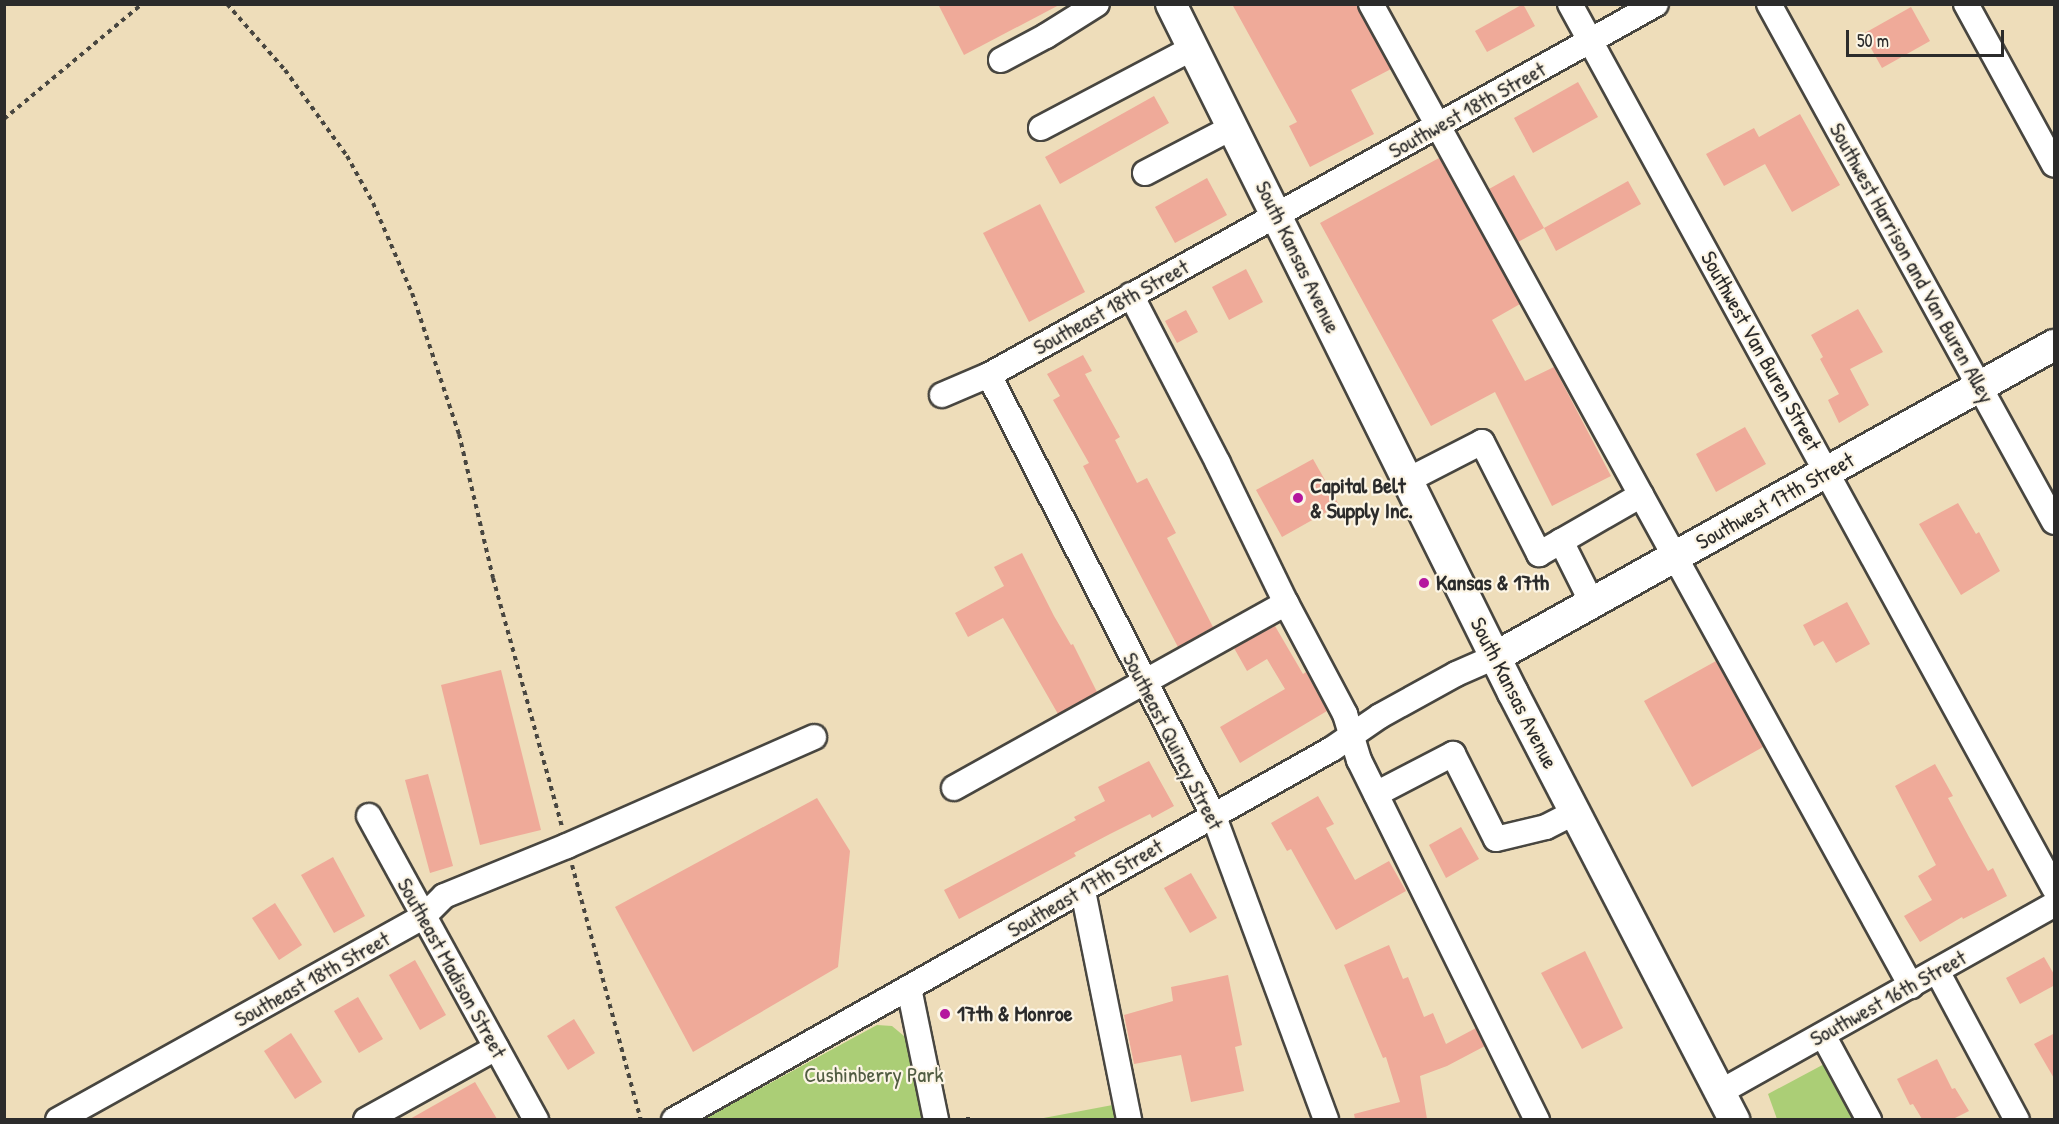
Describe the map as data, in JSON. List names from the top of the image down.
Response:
{
  "streets": {
    "main road": ["South Kansas Avenue", "Southwest 17th Street"],
    "street": [
      "Southwest 18th Street",
      "Southwest Harrison and Van Buren Alley",
      "Southeast 18th Street",
      "Southwest Van Buren Street",
      "Southeast Quincy Street",
      "Southeast 17th Street",
      "Southeast Madison Street",
      "Southwest 16th Street"
    ]
  },
  "crossings": [
    ["Southwest 18th Street", "South Kansas Avenue"],
    ["Southwest 18th Street", "Southeast 18th Street"],
    ["Southwest 18th Street", "Southwest Van Buren Street"],
    ["South Kansas Avenue", "Southeast 18th Street"],
    ["South Kansas Avenue", "Southwest 17th Street"],
    ["South Kansas Avenue", "Southeast 17th Street"],
    ["South Kansas Avenue", "Southwest 16th Street"],
    ["Southwest Harrison and Van Buren Alley", "Southwest 17th Street"],
    ["Southeast 18th Street", "Southeast Quincy Street"],
    ["Southeast 18th Street", "Southeast Madison Street"],
    ["Southwest Van Buren Street", "Southwest 17th Street"],
    ["Southwest 17th Street", "Southeast 17th Street"],
    ["Southeast Quincy Street", "Southeast 17th Street"]
  ],
  "parks": ["Cushinberry Park"],
  "places": ["Capital Belt & Supply Inc.", "Kansas & 17th", "17th & Monroe"],
  "scale_bar": "50 m"
}
